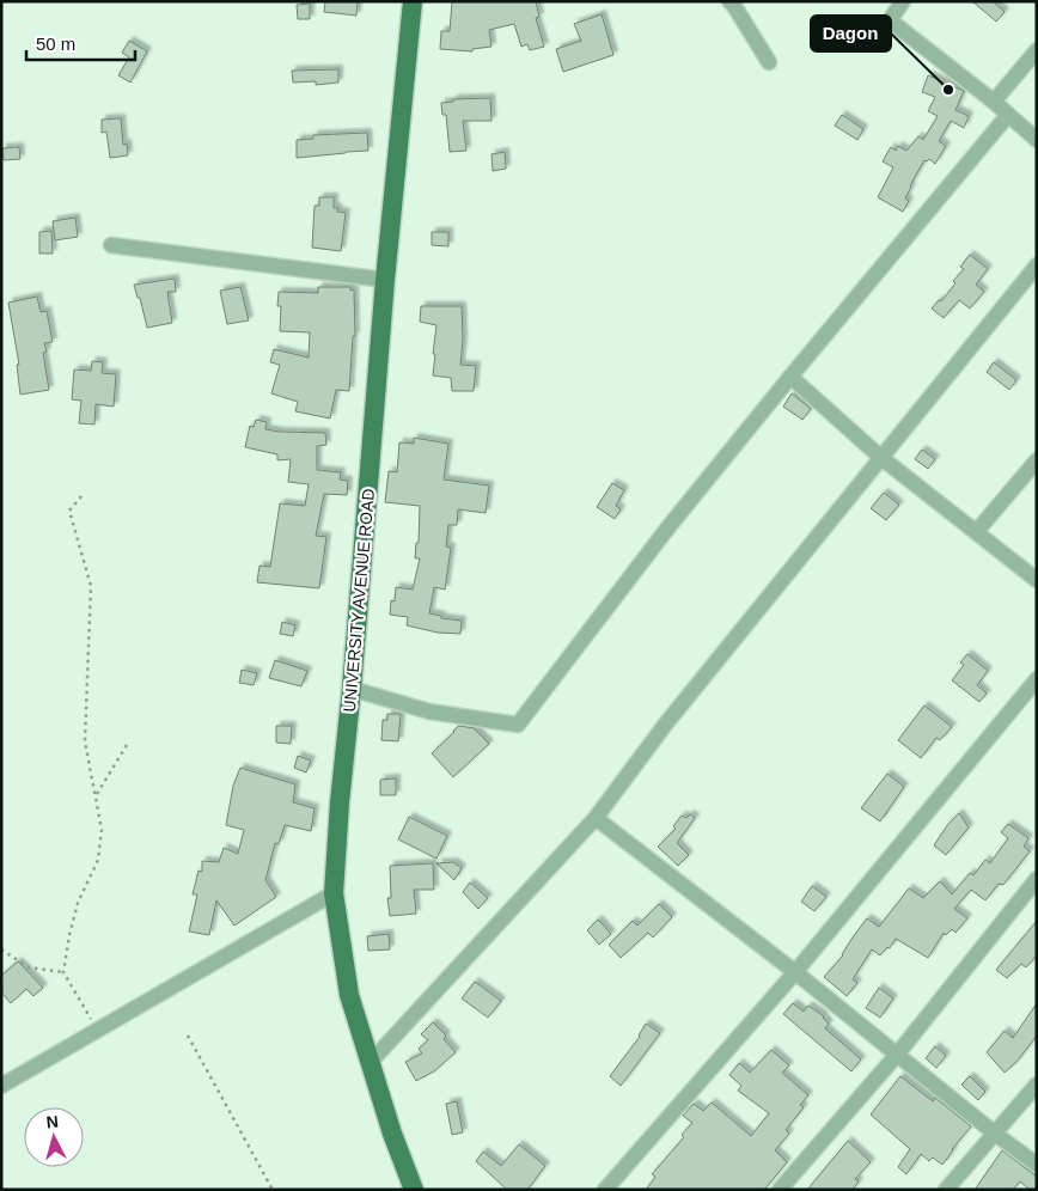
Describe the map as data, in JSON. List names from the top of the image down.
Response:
{
  "streets": {
    "main road": ["UNIVERSITY AVENUE ROAD"]
  },
  "places": ["Dagon"],
  "scale_bar": "50 m",
  "north": "top"
}
